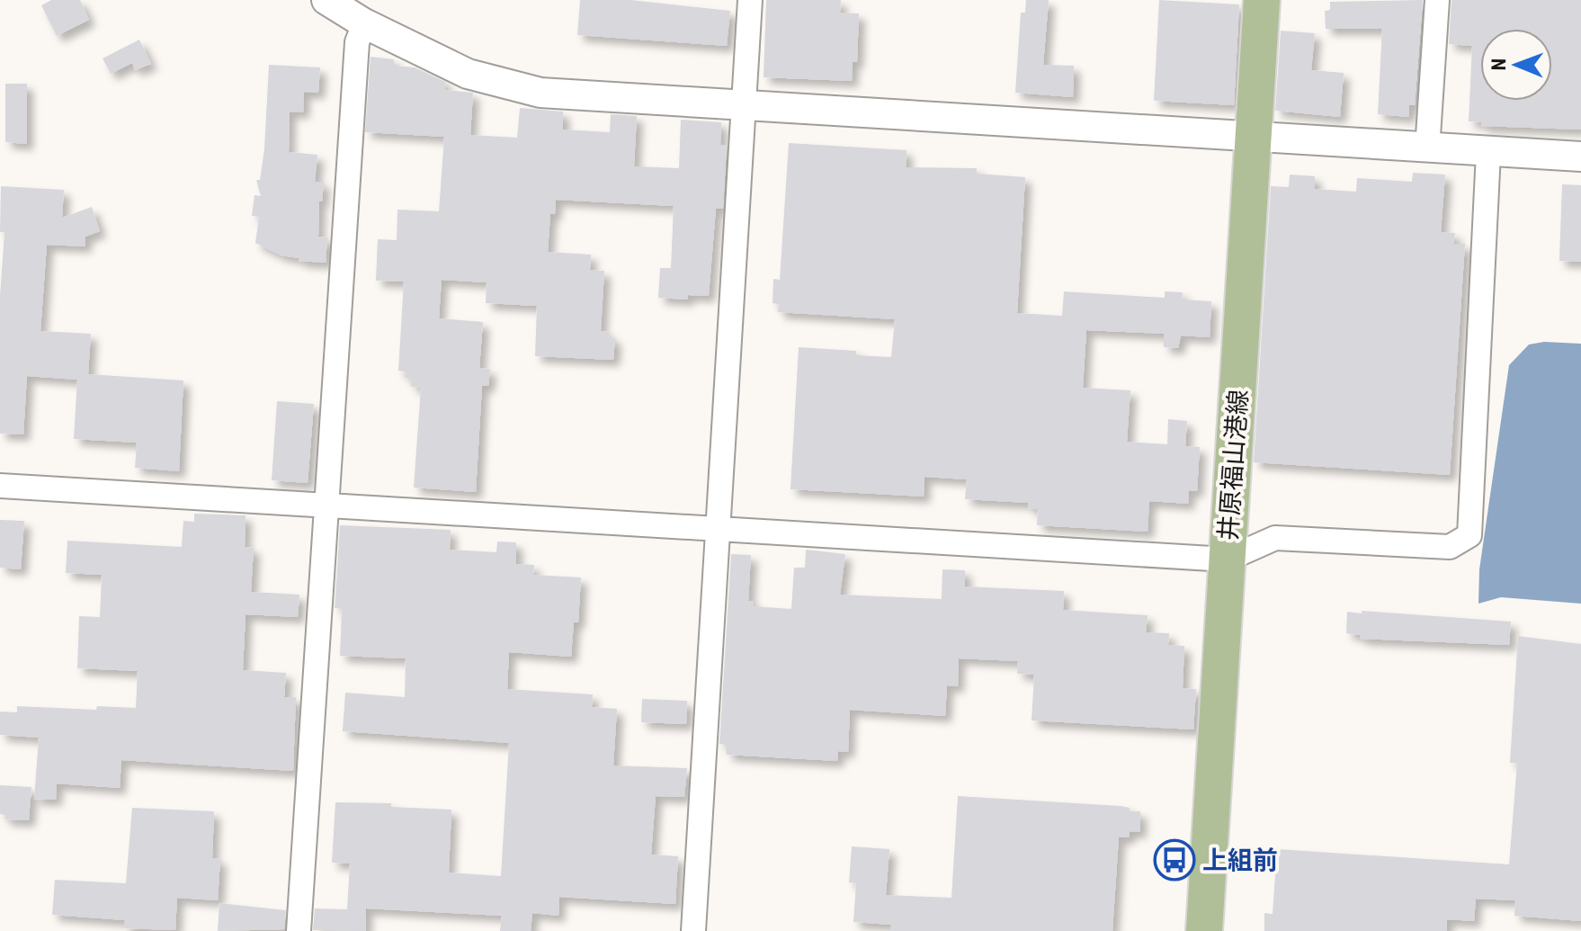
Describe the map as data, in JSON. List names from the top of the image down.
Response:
{
  "streets": {
    "main road": ["井原福山港線"]
  },
  "places": {
    "bus stop": ["上組前"]
  },
  "north": "left"
}
